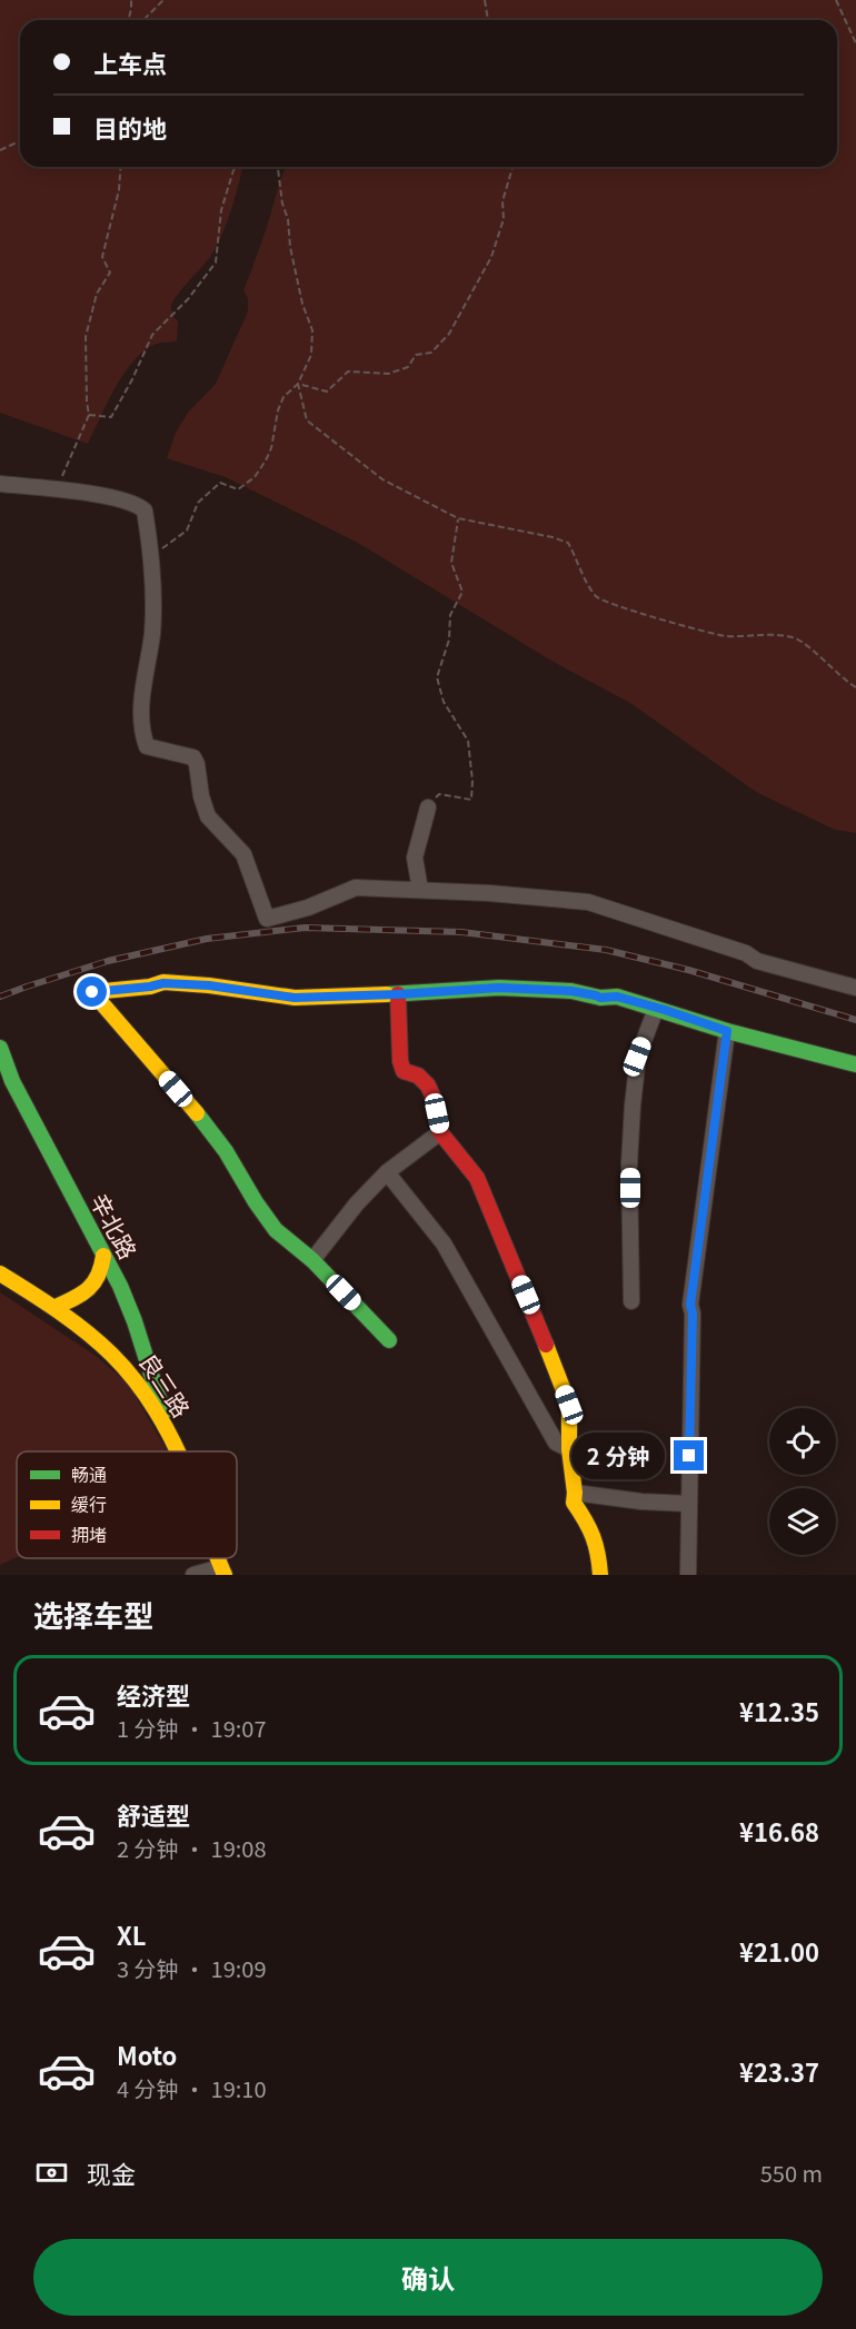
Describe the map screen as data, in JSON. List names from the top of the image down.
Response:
{
  "streets": {
    "street": ["辛北路", "良三路"]
  },
  "crossings": [
    ["辛北路", "良三路"]
  ],
  "legend": ["畅通", "缓行", "拥堵"],
  "page": {
    "banner": ["上车点", "目的地"],
    "bubble": "2 分钟",
    "heading": "选择车型",
    "list": [
      {
        "name": "经济型",
        "note": "1 分钟 · 19:07",
        "value": "¥12.35"
      },
      {
        "name": "舒适型",
        "note": "2 分钟 · 19:08",
        "value": "¥16.68"
      },
      {
        "name": "XL",
        "note": "3 分钟 · 19:09",
        "value": "¥21.00"
      },
      {
        "name": "Moto",
        "note": "4 分钟 · 19:10",
        "value": "¥23.37"
      }
    ],
    "pay": ["现金", "550 m"],
    "buttons": "确认"
  }
}
